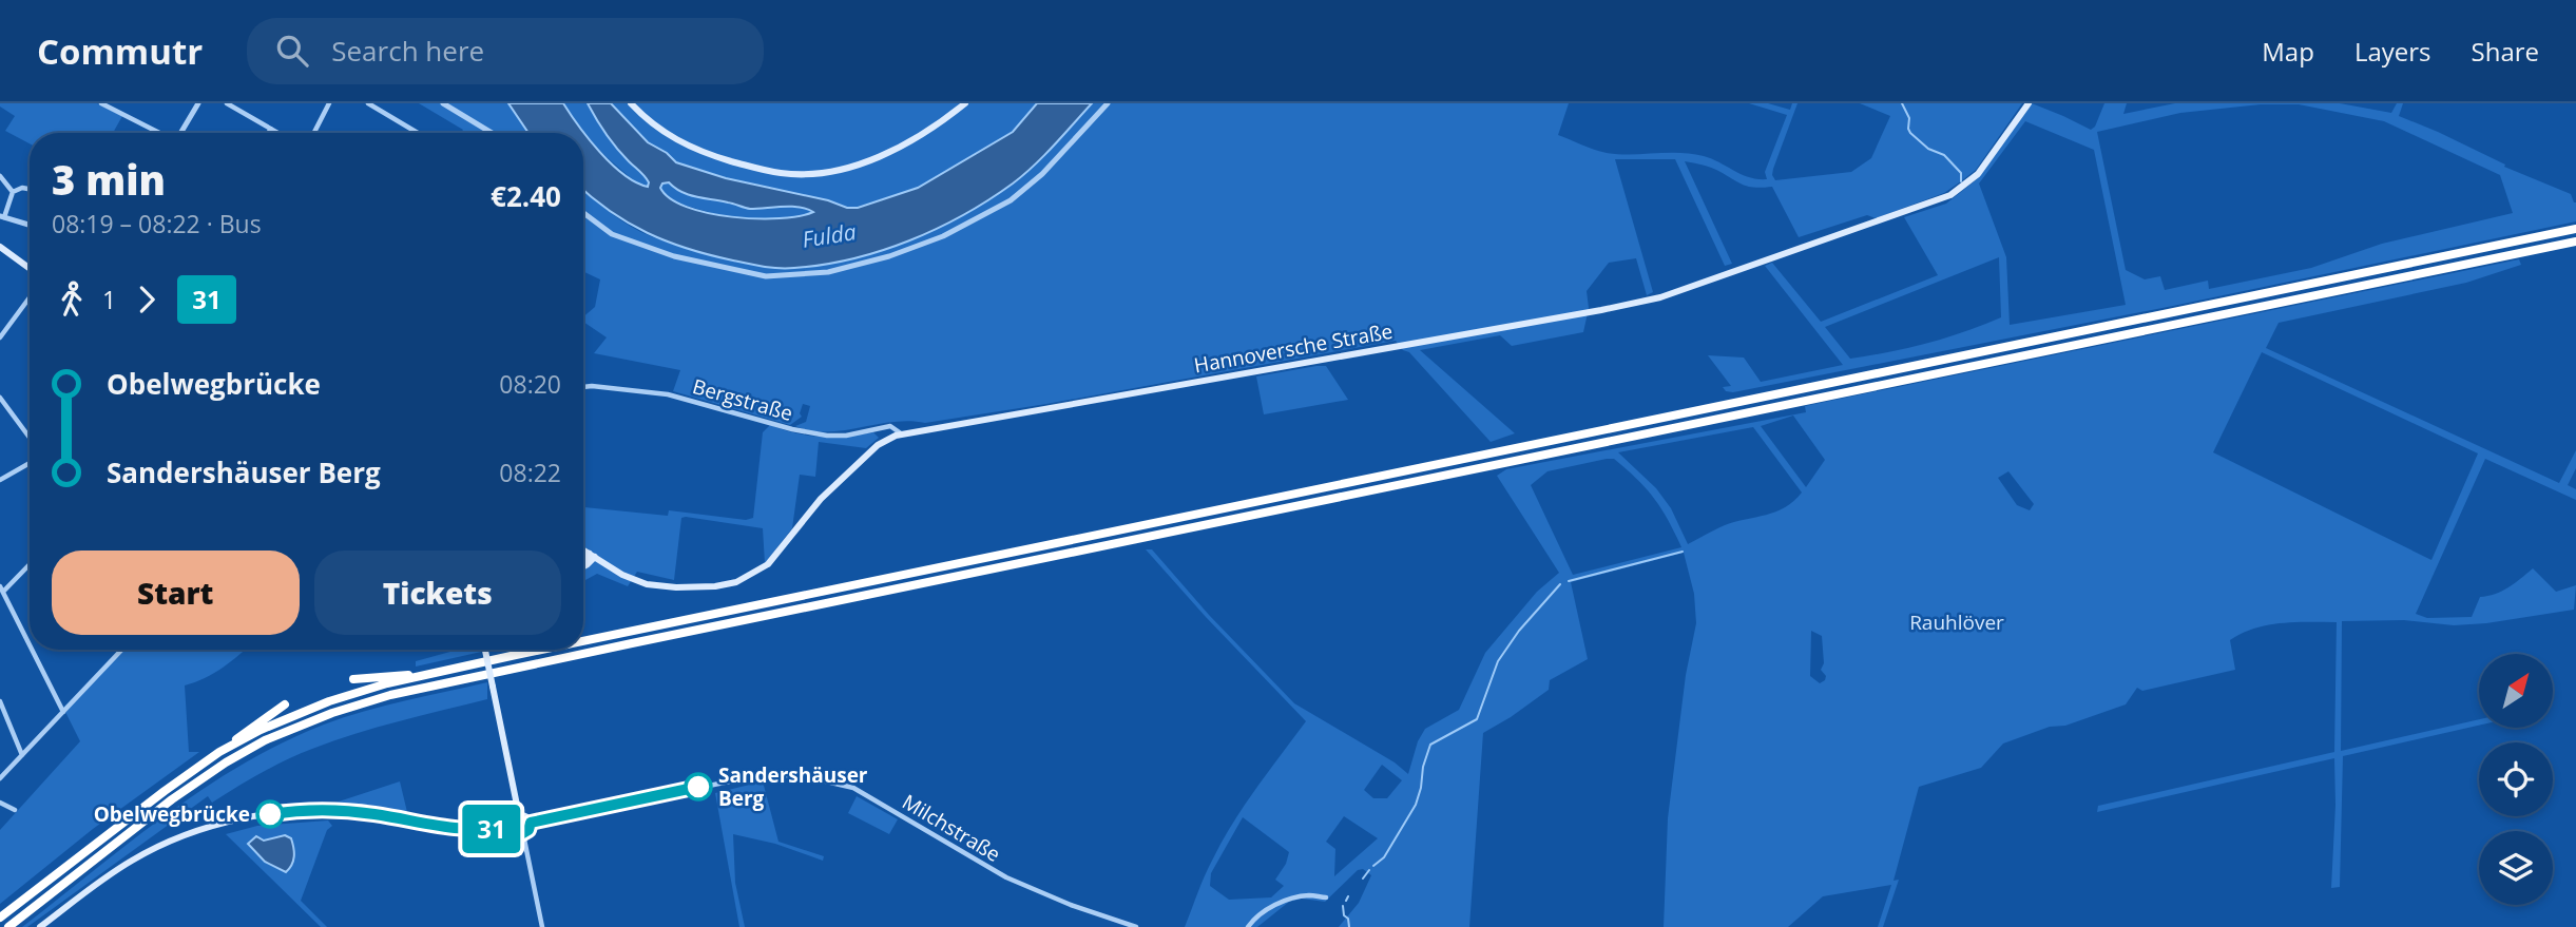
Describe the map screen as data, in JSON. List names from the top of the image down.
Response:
{
  "streets": {
    "main road": ["Hannoversche Straße"],
    "street": ["Bergstraße", "Milchstraße"]
  },
  "crossings": [
    ["Hannoversche Straße", "Bergstraße"]
  ],
  "water": ["Fulda"],
  "parks": ["Rauhlöver"],
  "places": ["Sandershäuser Berg", "Obelwegbrücke"],
  "lines": ["bus line 31"],
  "north": "top right",
  "page": {
    "header": "Commutr",
    "search": "Search here",
    "nav": ["Map", "Layers", "Share"],
    "on_map": "31",
    "heading": ["3 min", "08:19 – 08:22 · Bus", "€2.40"],
    "legs": ["1", "31"],
    "list": [
      {
        "name": "Obelwegbrücke",
        "value": "08:20"
      },
      {
        "name": "Sandershäuser Berg",
        "value": "08:22"
      }
    ],
    "buttons": ["Start", "Tickets"]
  }
}
